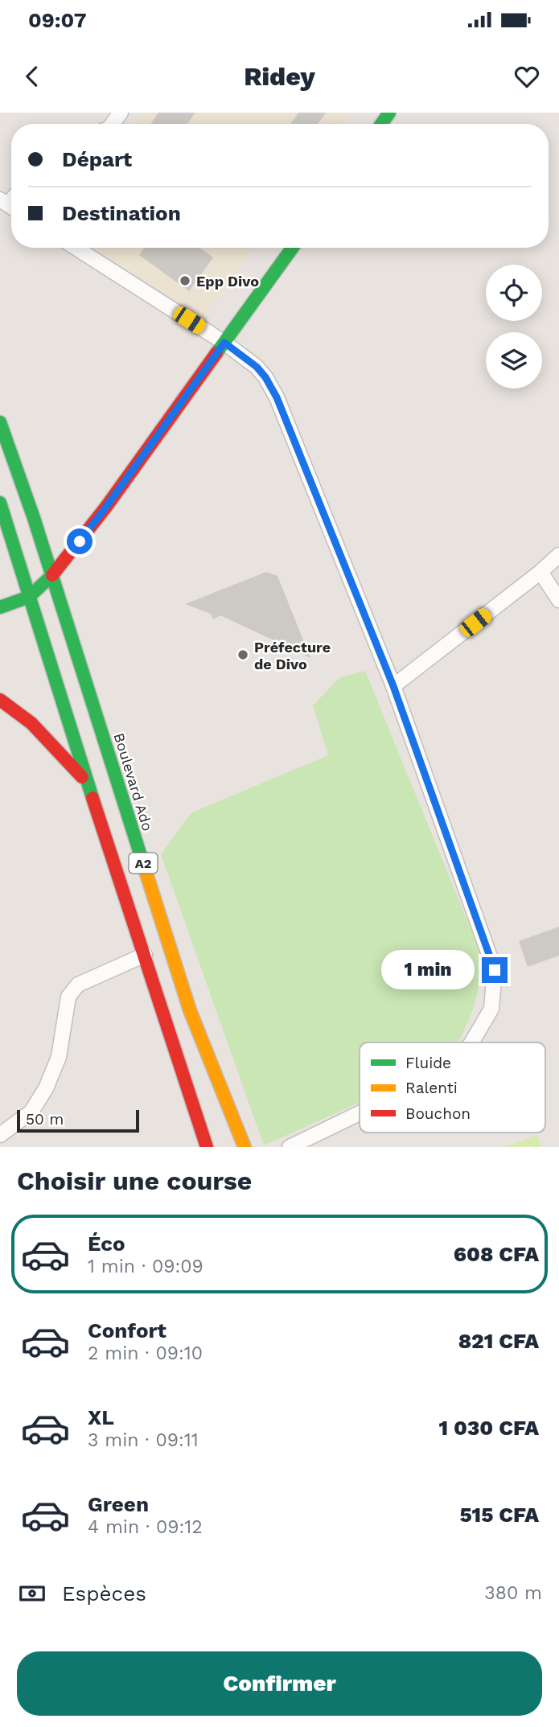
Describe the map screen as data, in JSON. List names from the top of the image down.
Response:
{
  "streets": {
    "main road": ["Boulevard Ado", "A2"]
  },
  "places": ["Epp Divo", "Préfecture de Divo"],
  "legend": ["Fluide", "Ralenti", "Bouchon"],
  "scale_bar": "50 m",
  "page": {
    "status": "09:07",
    "header": "Ridey",
    "banner": ["Départ", "Destination"],
    "bubble": "1 min",
    "scale": "50 m",
    "heading": "Choisir une course",
    "list": [
      {
        "name": "Éco",
        "note": "1 min · 09:09",
        "value": "608 CFA"
      },
      {
        "name": "Confort",
        "note": "2 min · 09:10",
        "value": "821 CFA"
      },
      {
        "name": "XL",
        "note": "3 min · 09:11",
        "value": "1 030 CFA"
      },
      {
        "name": "Green",
        "note": "4 min · 09:12",
        "value": "515 CFA"
      }
    ],
    "pay": ["Espèces", "380 m"],
    "buttons": "Confirmer"
  }
}
